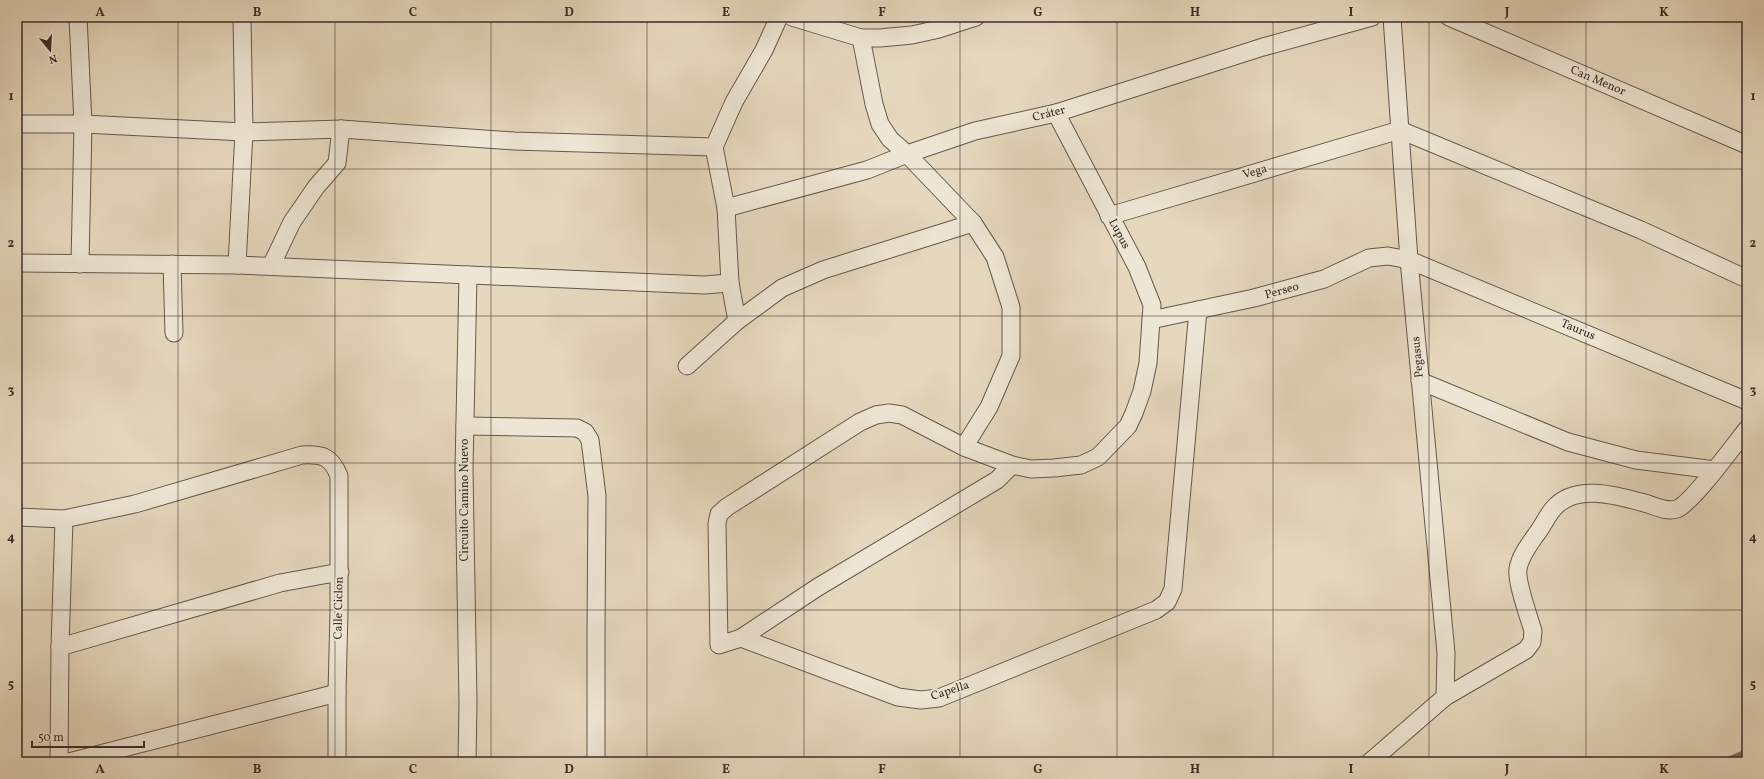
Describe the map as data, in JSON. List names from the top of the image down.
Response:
{
  "streets": {
    "street": [
      "Can Menor",
      "Cráter",
      "Vega",
      "Lupus",
      "Perseo",
      "Taurus",
      "Pegasus",
      "Circuito Camino Nuevo",
      "Calle Ciclon",
      "Capella"
    ]
  },
  "crossings": [
    ["Cráter", "Lupus"],
    ["Vega", "Lupus"],
    ["Vega", "Pegasus"],
    ["Lupus", "Perseo"],
    ["Lupus", "Capella"],
    ["Perseo", "Taurus"],
    ["Perseo", "Pegasus"],
    ["Perseo", "Capella"],
    ["Taurus", "Pegasus"]
  ],
  "scale_bar": "50 m",
  "north": "bottom",
  "grid": {
    "columns": [
      "A",
      "B",
      "C",
      "D",
      "E",
      "F",
      "G",
      "H",
      "I",
      "J",
      "K"
    ],
    "rows": [
      "1",
      "2",
      "3",
      "4",
      "5"
    ]
  }
}
